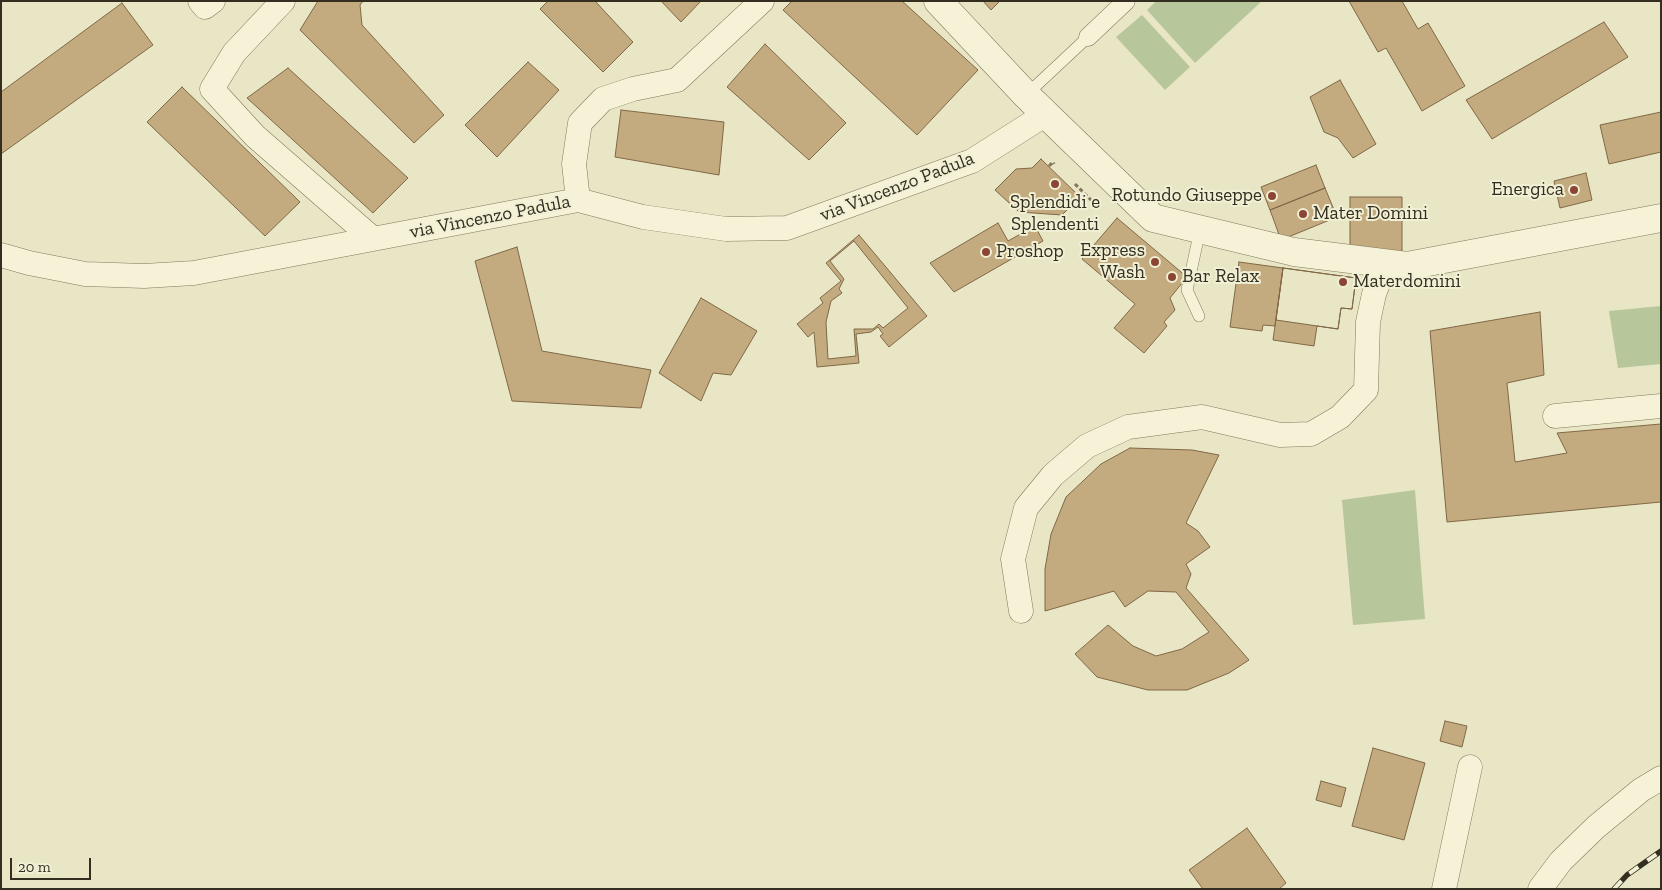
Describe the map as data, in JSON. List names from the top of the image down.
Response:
{
  "streets": {
    "street": ["via Vincenzo Padula"]
  },
  "places": [
    "Splendidi e Splendenti",
    "Energica",
    "Rotundo Giuseppe",
    "Mater Domini",
    "Proshop",
    "Express Wash",
    "Bar Relax",
    "Materdomini"
  ],
  "scale_bar": "20 m"
}
